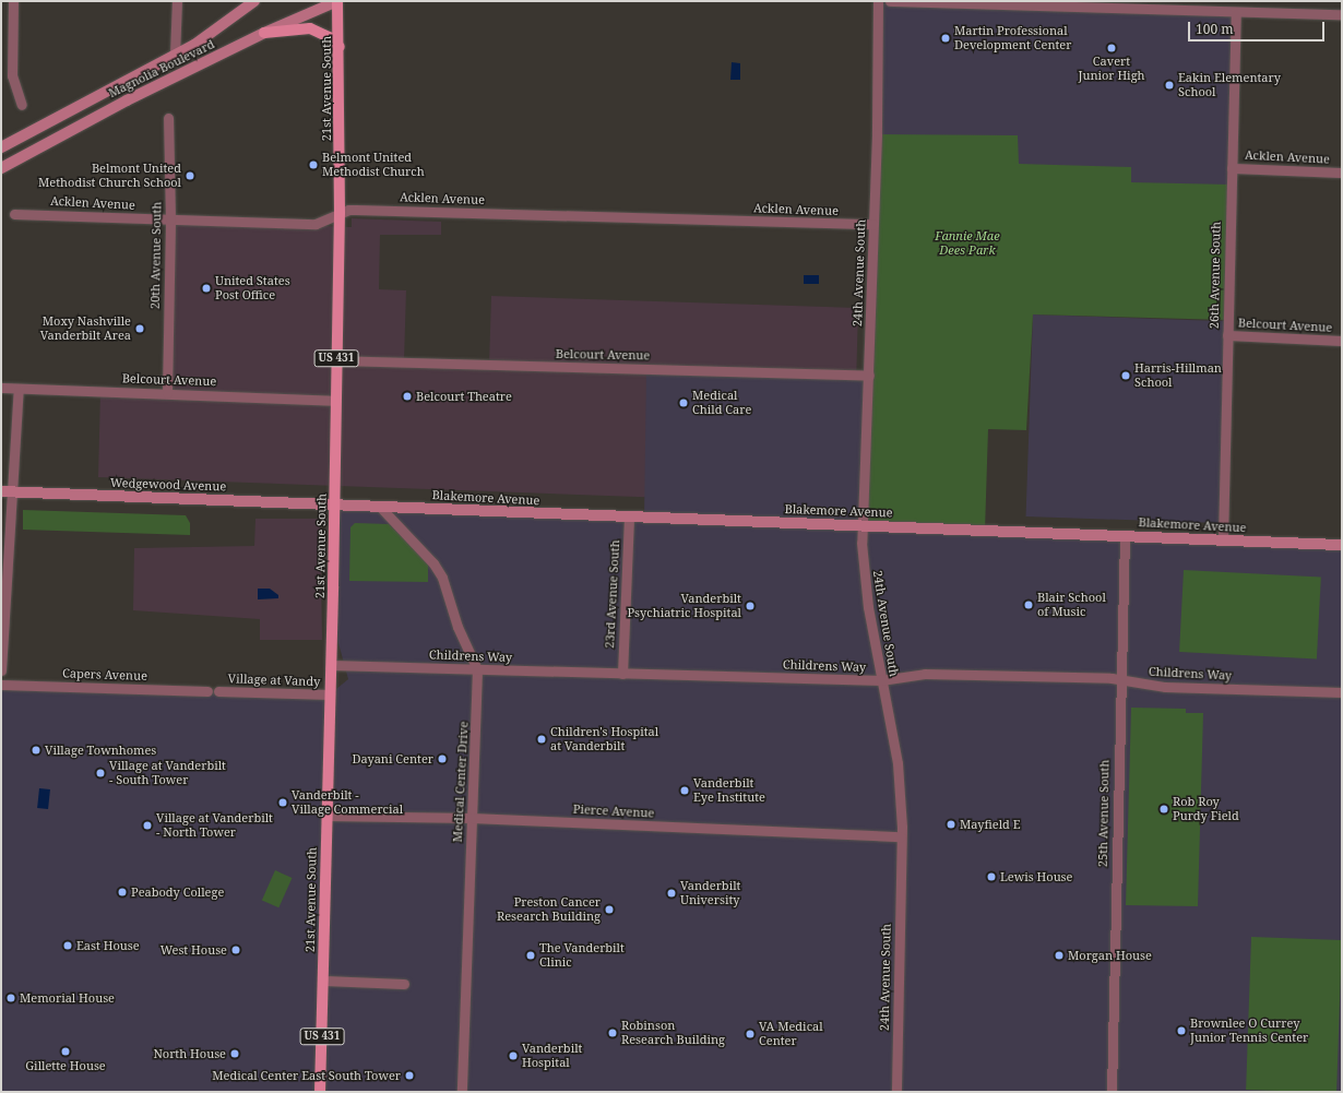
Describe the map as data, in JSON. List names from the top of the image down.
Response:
{
  "streets": {
    "main road": [
      "Magnolia Boulevard",
      "21st Avenue South",
      "US 431",
      "Wedgewood Avenue",
      "Blakemore Avenue"
    ],
    "street": [
      "Acklen Avenue",
      "20th Avenue South",
      "24th Avenue South",
      "26th Avenue South",
      "Belcourt Avenue",
      "23rd Avenue South",
      "Childrens Way",
      "Capers Avenue",
      "Village at Vandy",
      "Medical Center Drive",
      "Pierce Avenue",
      "25th Avenue South"
    ]
  },
  "crossings": [
    ["Magnolia Boulevard", "21st Avenue South"],
    ["21st Avenue South", "Acklen Avenue"],
    ["21st Avenue South", "Belcourt Avenue"],
    ["21st Avenue South", "Wedgewood Avenue"],
    ["21st Avenue South", "Blakemore Avenue"],
    ["21st Avenue South", "Childrens Way"],
    ["21st Avenue South", "Village at Vandy"],
    ["21st Avenue South", "Pierce Avenue"],
    ["Acklen Avenue", "20th Avenue South"],
    ["Acklen Avenue", "24th Avenue South"],
    ["Acklen Avenue", "26th Avenue South"],
    ["20th Avenue South", "Belcourt Avenue"],
    ["24th Avenue South", "Belcourt Avenue"],
    ["24th Avenue South", "Blakemore Avenue"],
    ["24th Avenue South", "Childrens Way"],
    ["24th Avenue South", "Pierce Avenue"],
    ["26th Avenue South", "Belcourt Avenue"],
    ["26th Avenue South", "Blakemore Avenue"],
    ["Wedgewood Avenue", "Blakemore Avenue"],
    ["Blakemore Avenue", "23rd Avenue South"],
    ["Blakemore Avenue", "Medical Center Drive"],
    ["Blakemore Avenue", "25th Avenue South"],
    ["23rd Avenue South", "Childrens Way"],
    ["Childrens Way", "Medical Center Drive"],
    ["Childrens Way", "25th Avenue South"],
    ["Medical Center Drive", "Pierce Avenue"]
  ],
  "parks": ["Fannie Mae Dees Park"],
  "places": [
    "Martin Professional Development Center",
    "Cavert Junior High",
    "Eakin Elementary School",
    "Belmont United Methodist Church",
    "Belmont United Methodist Church School",
    "United States Post Office",
    "Moxy Nashville Vanderbilt Area",
    "Harris-Hillman School",
    "Belcourt Theatre",
    "Medical Child Care",
    "Blair School of Music",
    "Vanderbilt Psychiatric Hospital",
    "Children's Hospital at Vanderbilt",
    "Village Townhomes",
    "Dayani Center",
    "Village at Vanderbilt - South Tower",
    "Vanderbilt Eye Institute",
    "Vanderbilt - Village Commercial",
    "Rob Roy Purdy Field",
    "Mayfield E",
    "Village at Vanderbilt - North Tower",
    "Lewis House",
    "Peabody College",
    "Vanderbilt University",
    "Preston Cancer Research Building",
    "East House",
    "West House",
    "The Vanderbilt Clinic",
    "Morgan House",
    "Memorial House",
    "Brownlee O Currey Junior Tennis Center",
    "Robinson Research Building",
    "VA Medical Center",
    "Gillette House",
    "North House",
    "Vanderbilt Hospital",
    "Medical Center East South Tower"
  ],
  "scale_bar": "100 m"
}
